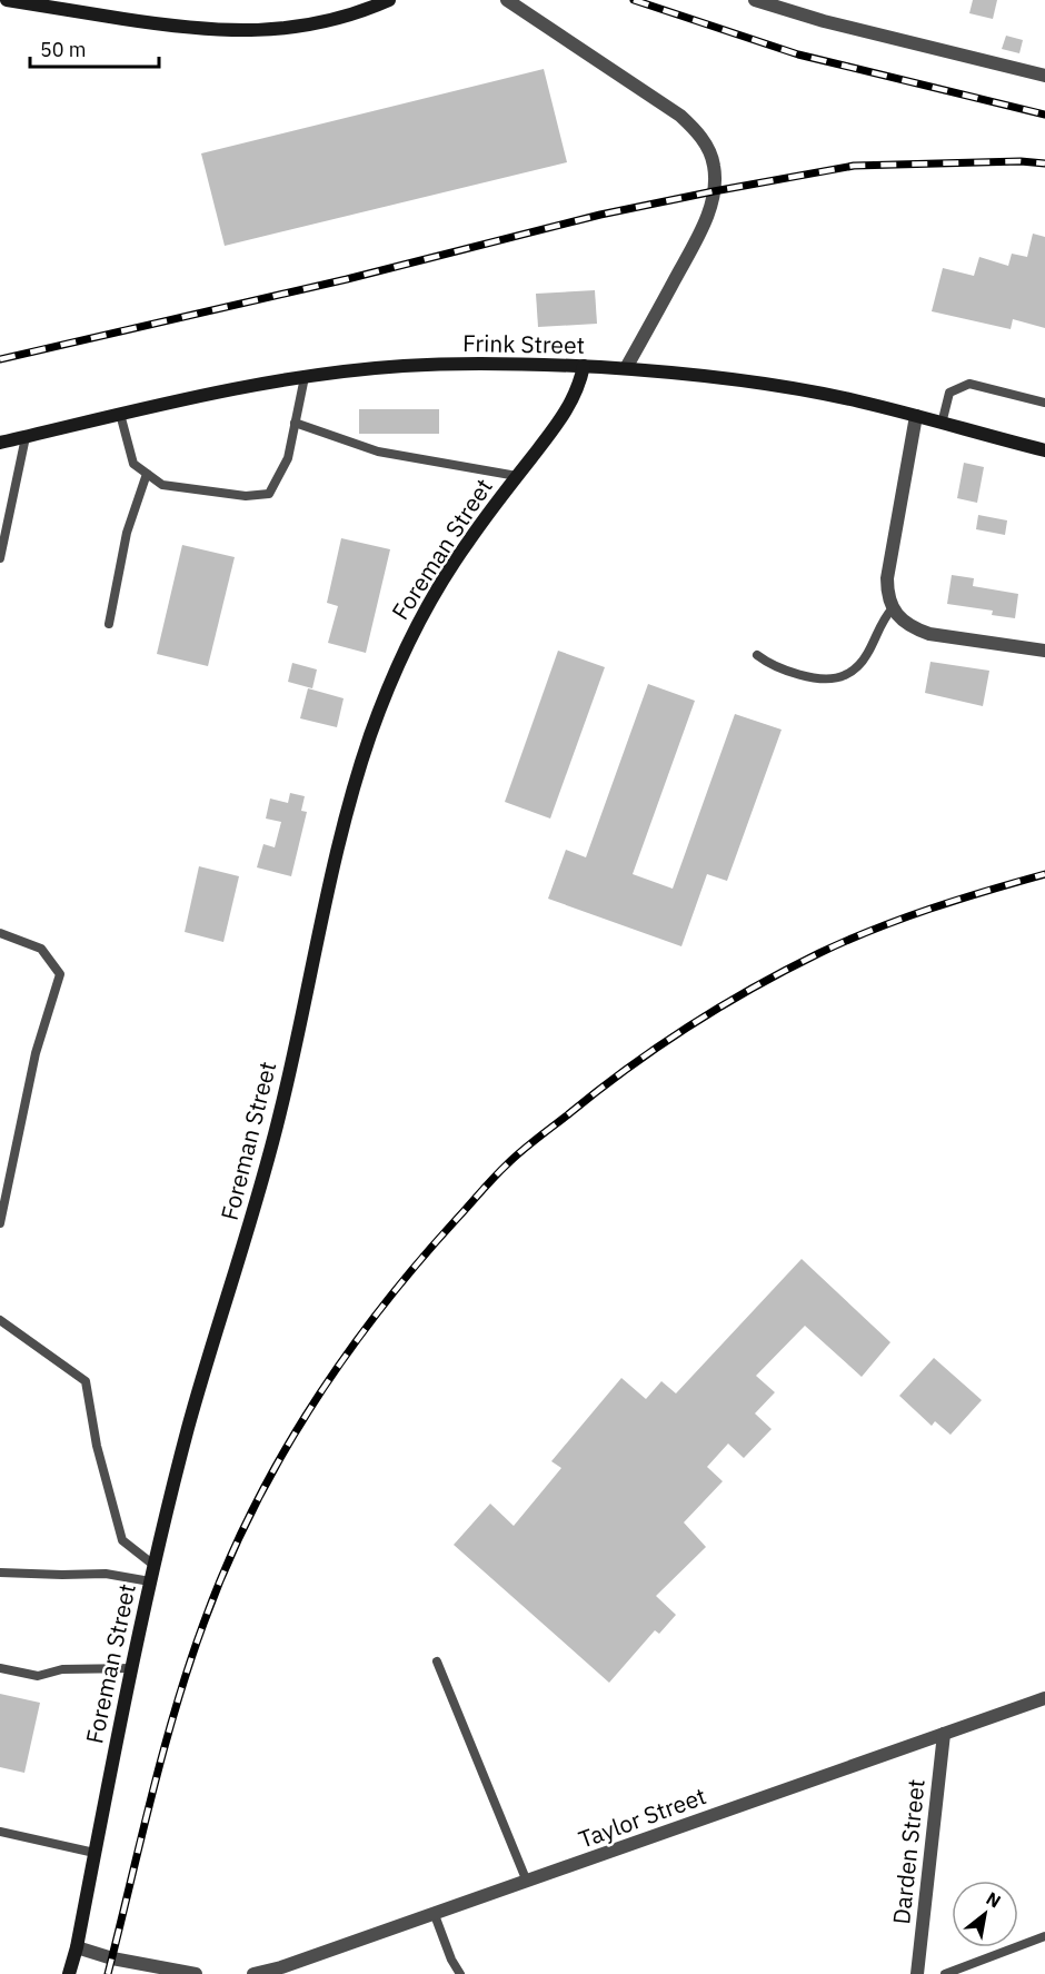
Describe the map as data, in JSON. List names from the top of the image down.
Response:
{
  "streets": {
    "street": [
      "Frink Street",
      "Foreman Street",
      "Taylor Street",
      "Darden Street"
    ]
  },
  "crossings": [
    ["Frink Street", "Foreman Street"],
    ["Taylor Street", "Darden Street"]
  ],
  "scale_bar": "50 m",
  "north": "top right"
}
